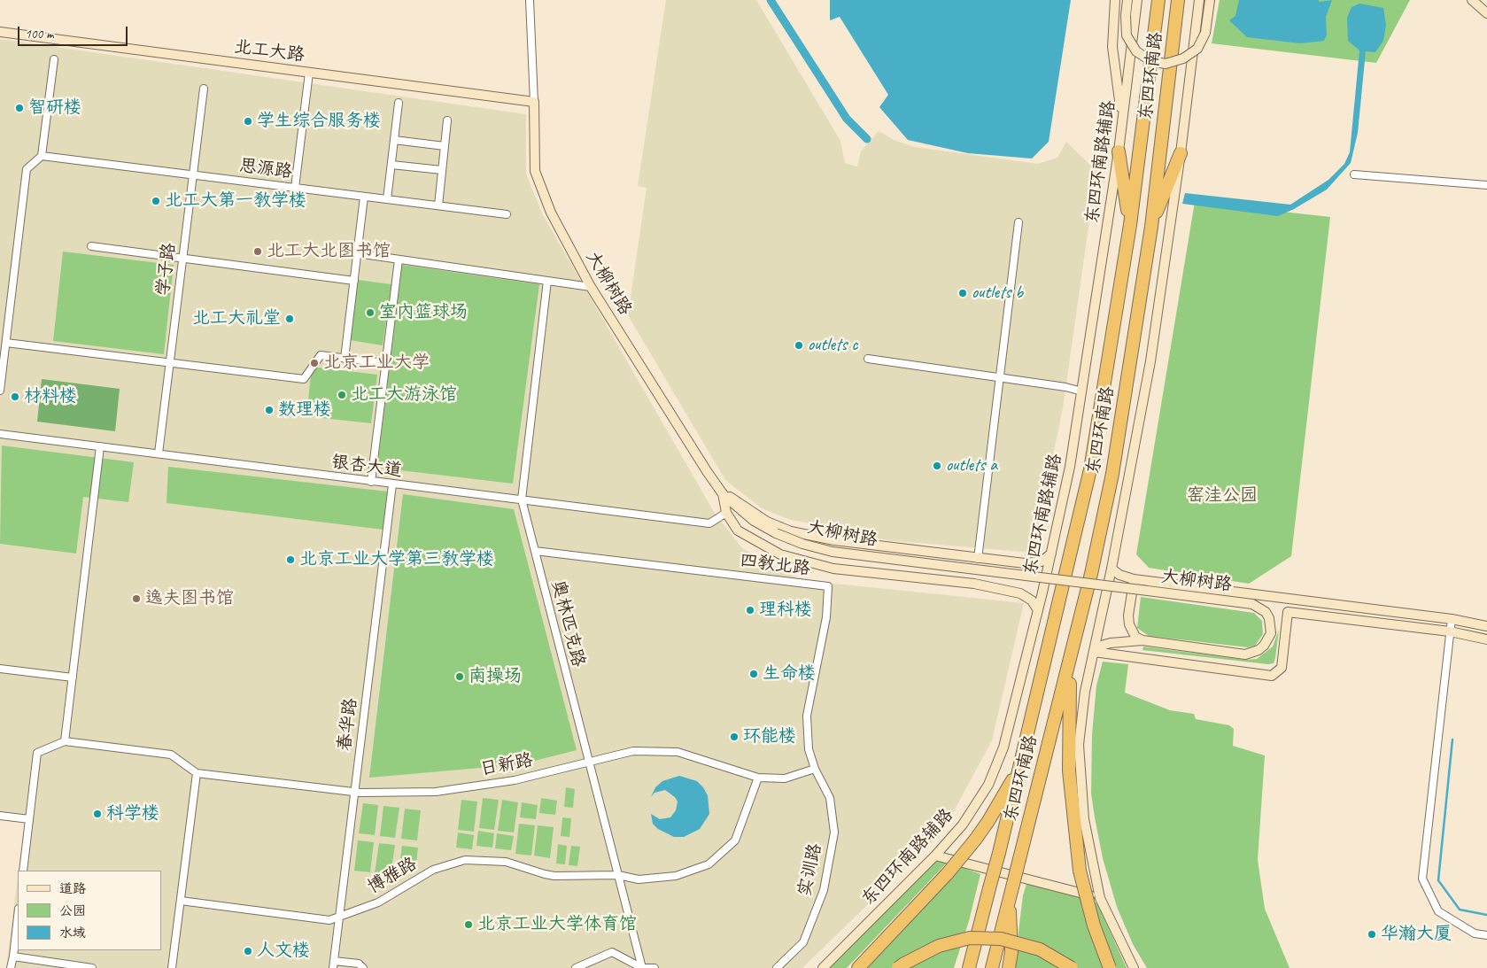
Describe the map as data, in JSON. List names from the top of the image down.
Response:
{
  "streets": {
    "highway": ["东四环南路"],
    "street": [
      "北工大路",
      "东四环南路辅路",
      "思源路",
      "学子路",
      "大柳树路",
      "银杏大道",
      "四教北路",
      "奥林匹克路",
      "春华路",
      "日新路",
      "实训路",
      "博雅路"
    ]
  },
  "crossings": [
    ["北工大路", "大柳树路"],
    ["思源路", "学子路"],
    ["学子路", "银杏大道"],
    ["银杏大道", "奥林匹克路"],
    ["银杏大道", "春华路"],
    ["四教北路", "奥林匹克路"],
    ["四教北路", "日新路"],
    ["四教北路", "实训路"],
    ["奥林匹克路", "日新路"],
    ["奥林匹克路", "博雅路"],
    ["春华路", "日新路"],
    ["春华路", "博雅路"],
    ["日新路", "实训路"],
    ["日新路", "博雅路"]
  ],
  "parks": ["窑洼公园"],
  "places": [
    "智研楼",
    "学生综合服务楼",
    "北工大第一教学楼",
    "北工大北图书馆",
    "outlets b",
    "室内篮球场",
    "北工大礼堂",
    "outlets c",
    "北京工业大学",
    "北工大游泳馆",
    "材料楼",
    "数理楼",
    "outlets a",
    "北京工业大学第三教学楼",
    "逸夫图书馆",
    "理科楼",
    "生命楼",
    "南操场",
    "环能楼",
    "科学楼",
    "北京工业大学体育馆",
    "华瀚大厦",
    "人文楼"
  ],
  "legend": ["道路", "公园", "水域"],
  "scale_bar": "100 m"
}
